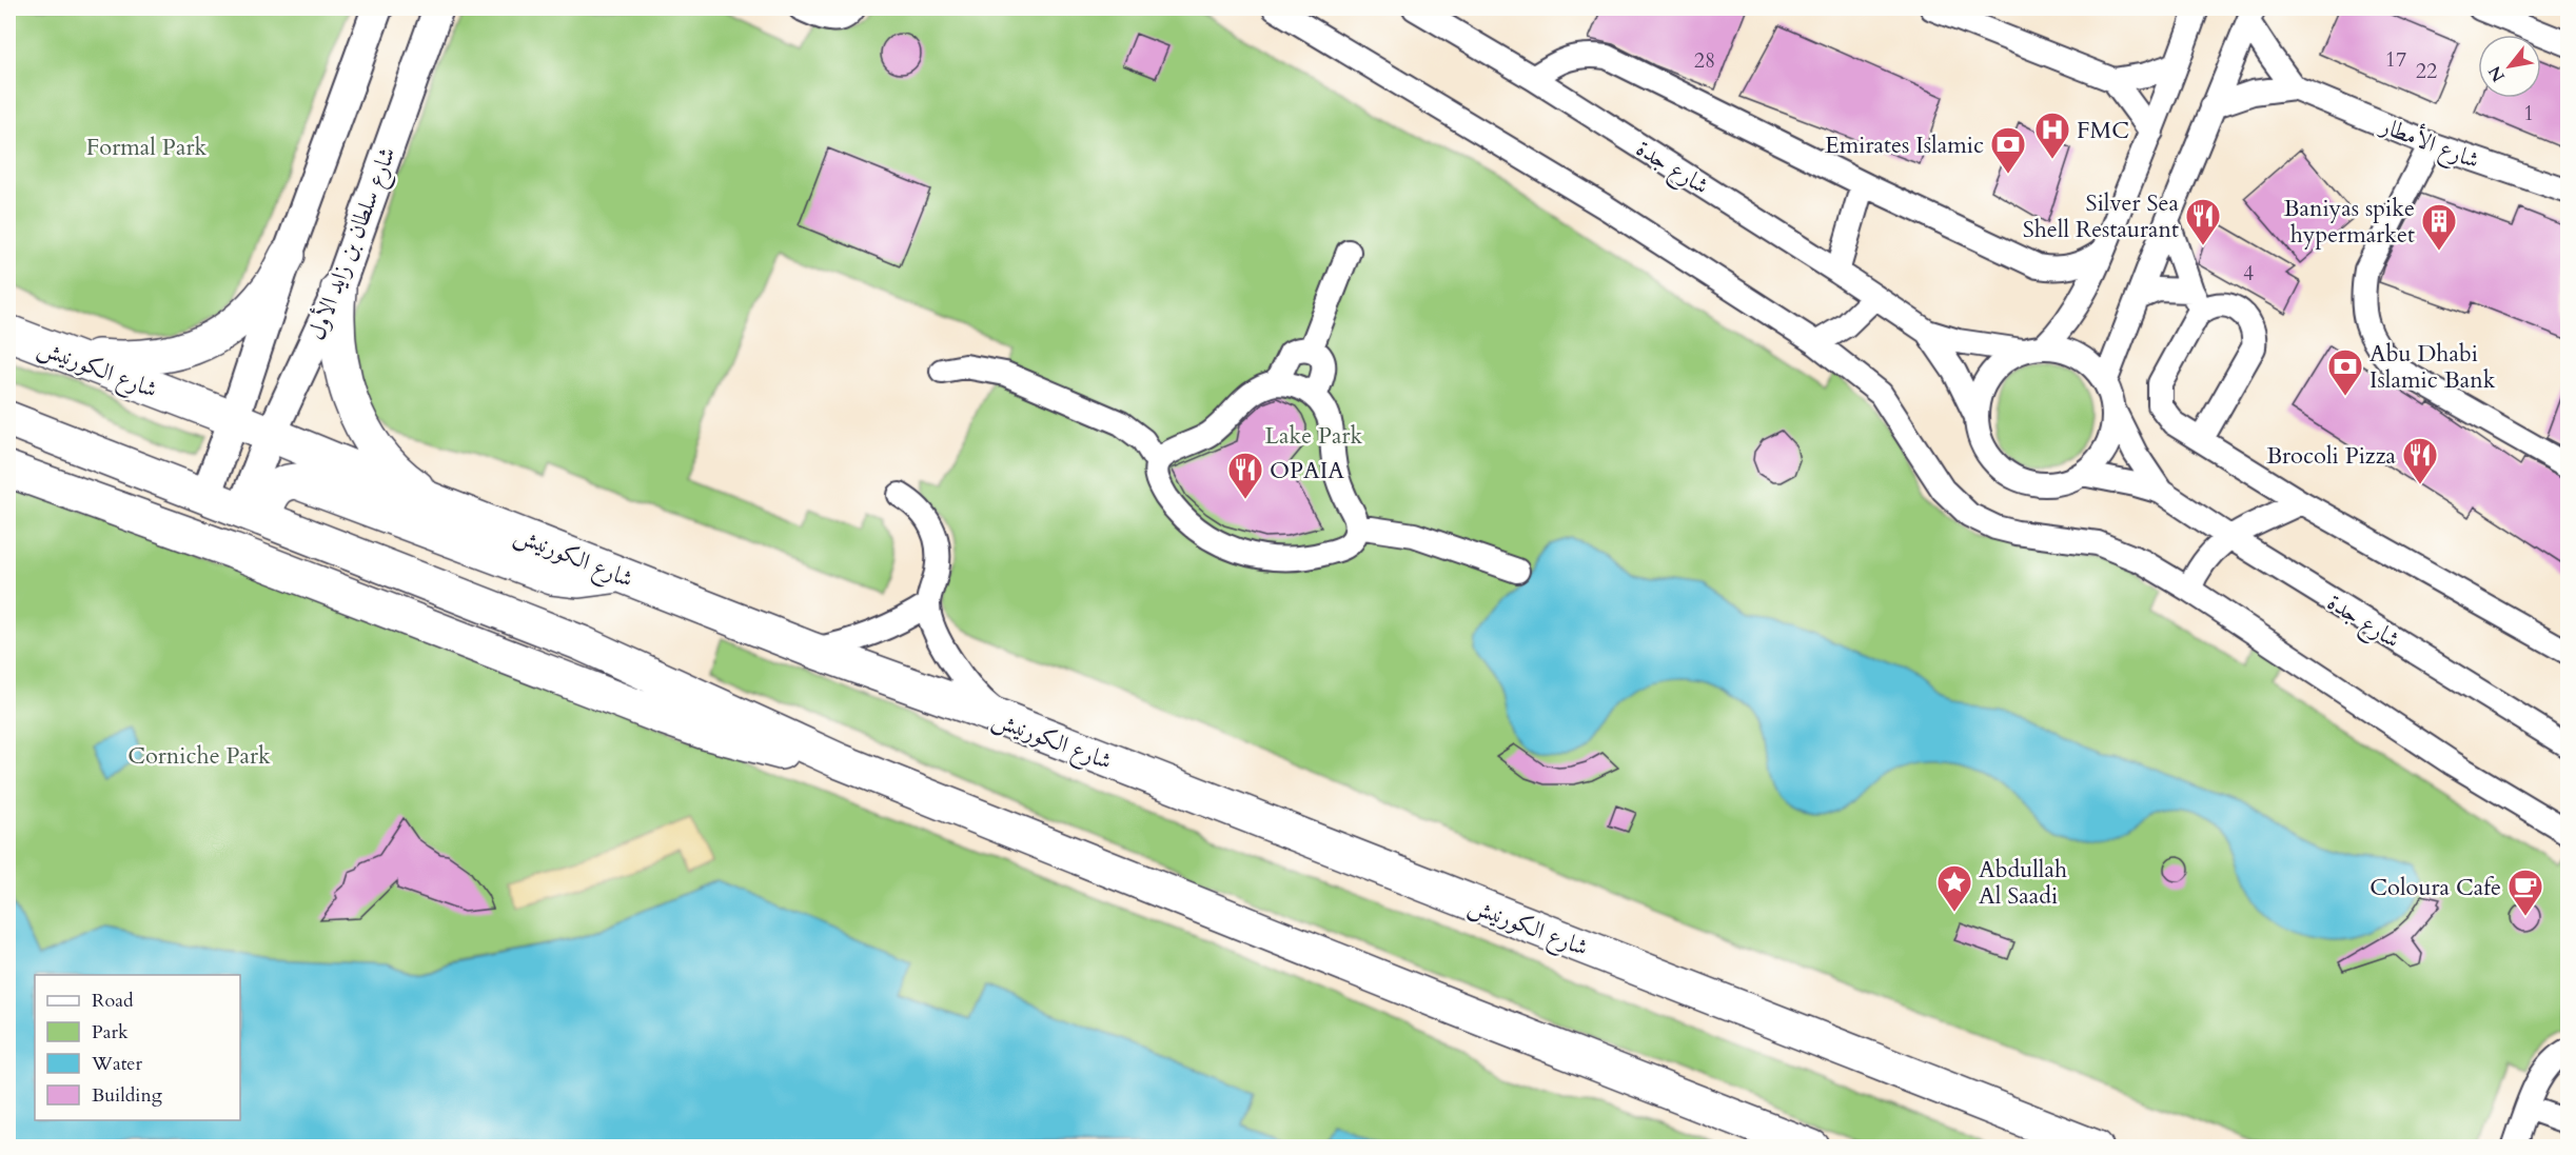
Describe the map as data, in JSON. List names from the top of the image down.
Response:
{
  "streets": {
    "highway": ["شارع الكورنيش"],
    "main road": ["شارع سلطان بن زايد الأول"],
    "street": ["شارع الأمطار", "شارع جدة"]
  },
  "crossings": [
    ["شارع سلطان بن زايد الأول", "شارع الكورنيش"]
  ],
  "parks": ["Formal Park", "Lake Park", "Corniche Park"],
  "places": {
    "hospital": ["FMC"],
    "bank": ["Emirates Islamic", "Abu Dhabi Islamic Bank"],
    "restaurant": ["Silver Sea Shell Restaurant", "Brocoli Pizza", "OPAIA"],
    "building": ["Baniyas spike hypermarket"],
    "place": ["Abdullah Al Saadi"],
    "cafe": ["Coloura Cafe"]
  },
  "house_numbers": [
    "17",
    "28",
    "22",
    "1",
    "4"
  ],
  "legend": [
    "Road",
    "Park",
    "Water",
    "Building"
  ],
  "north": "bottom left"
}
